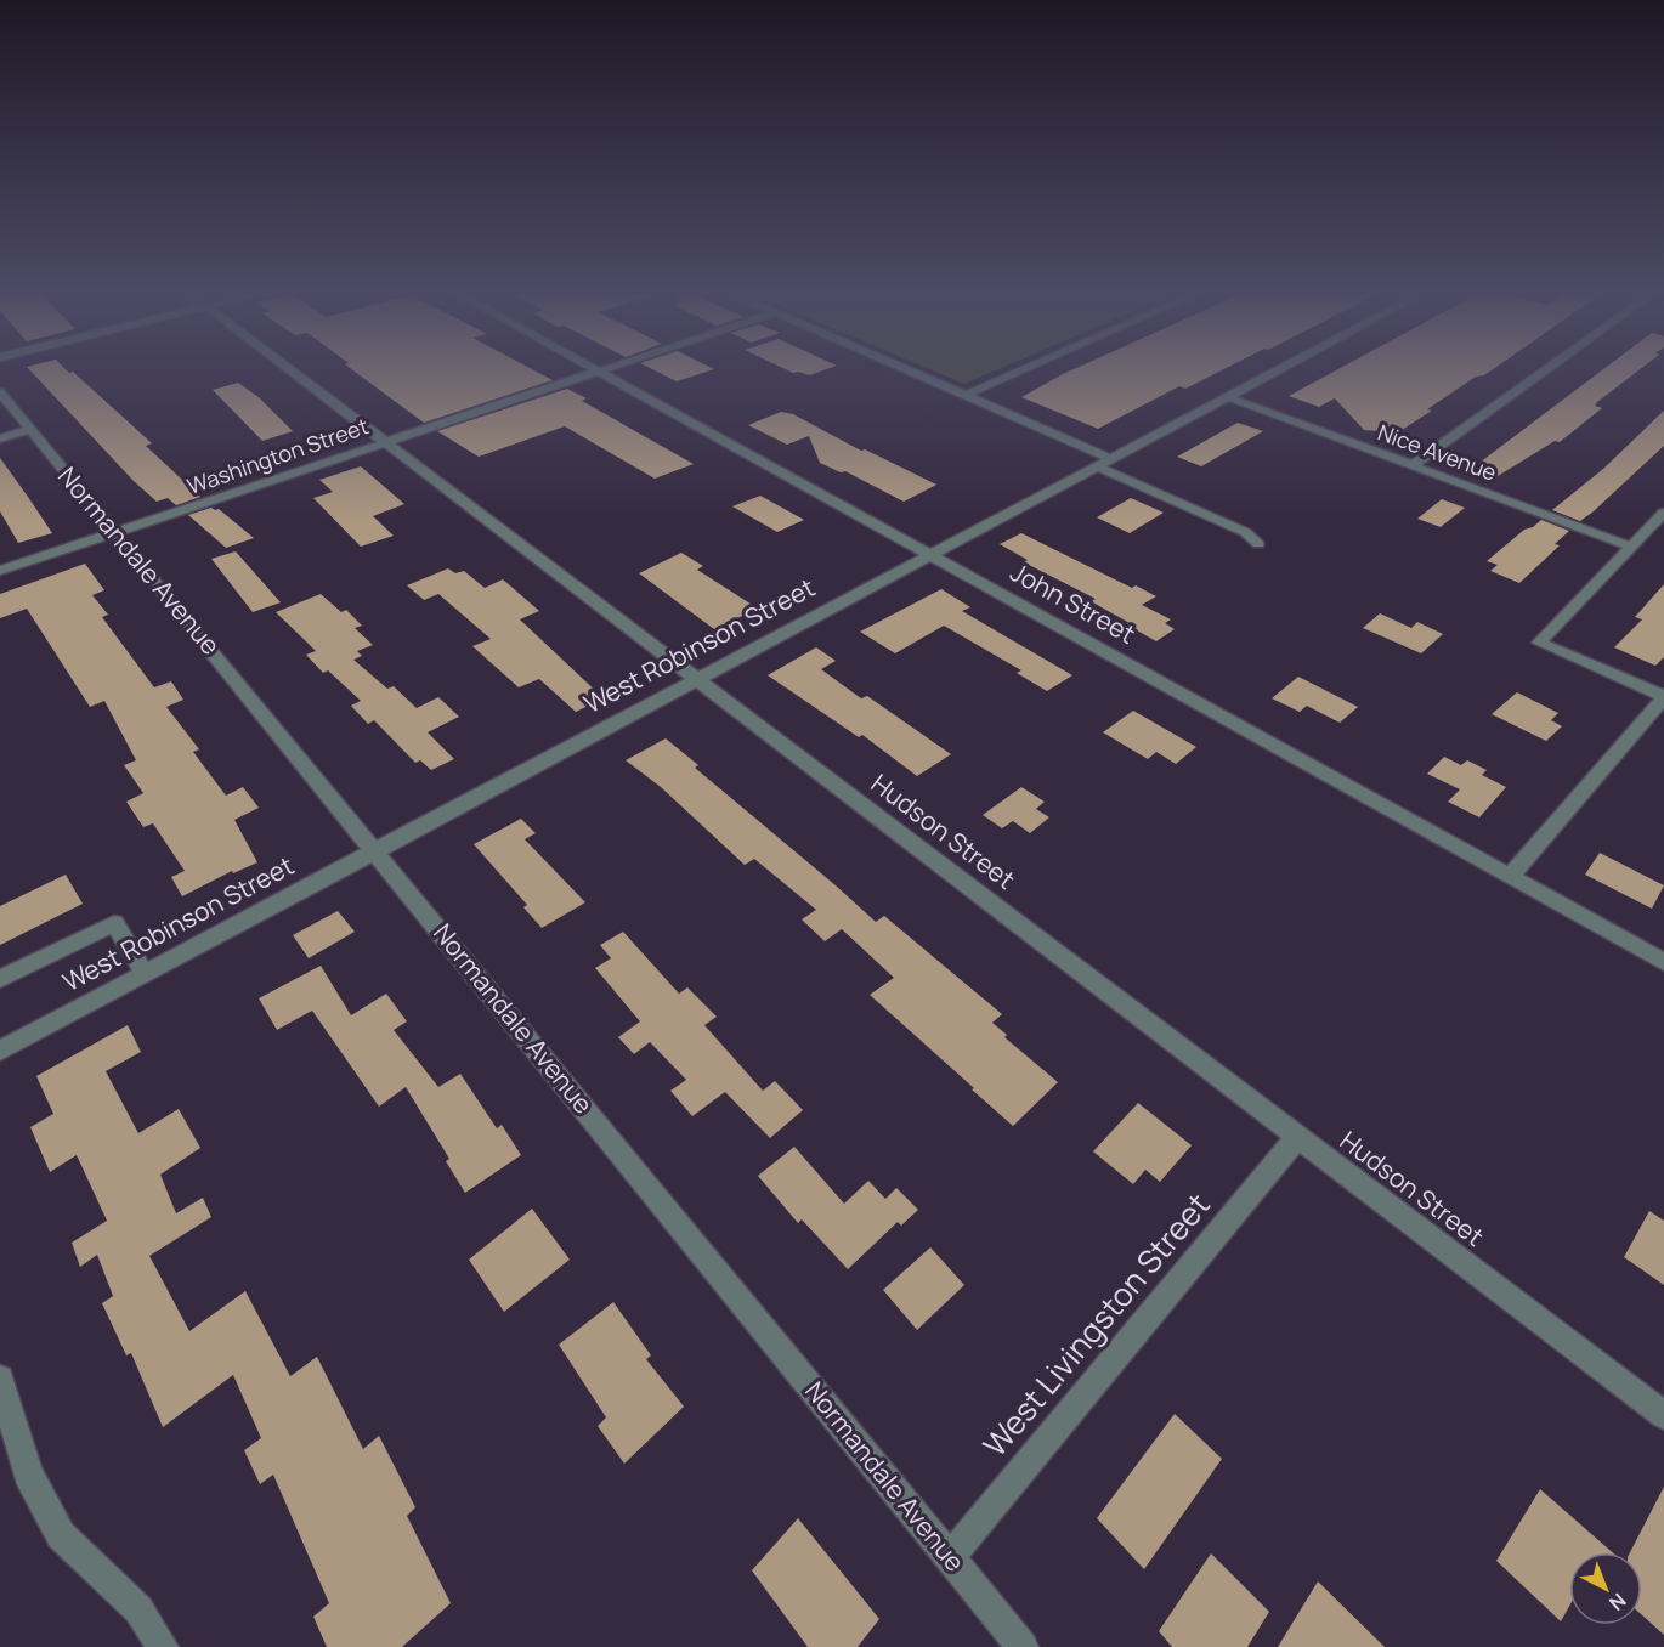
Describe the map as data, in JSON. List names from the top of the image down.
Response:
{
  "streets": {
    "street": [
      "Nice Avenue",
      "Washington Street",
      "Normandale Avenue",
      "John Street",
      "West Robinson Street",
      "Hudson Street",
      "West Livingston Street"
    ]
  },
  "crossings": [
    ["Nice Avenue", "West Robinson Street"],
    ["Washington Street", "Normandale Avenue"],
    ["Washington Street", "John Street"],
    ["Washington Street", "Hudson Street"],
    ["Normandale Avenue", "West Robinson Street"],
    ["Normandale Avenue", "West Livingston Street"],
    ["John Street", "West Robinson Street"],
    ["West Robinson Street", "Hudson Street"],
    ["Hudson Street", "West Livingston Street"]
  ],
  "north": "bottom right"
}
